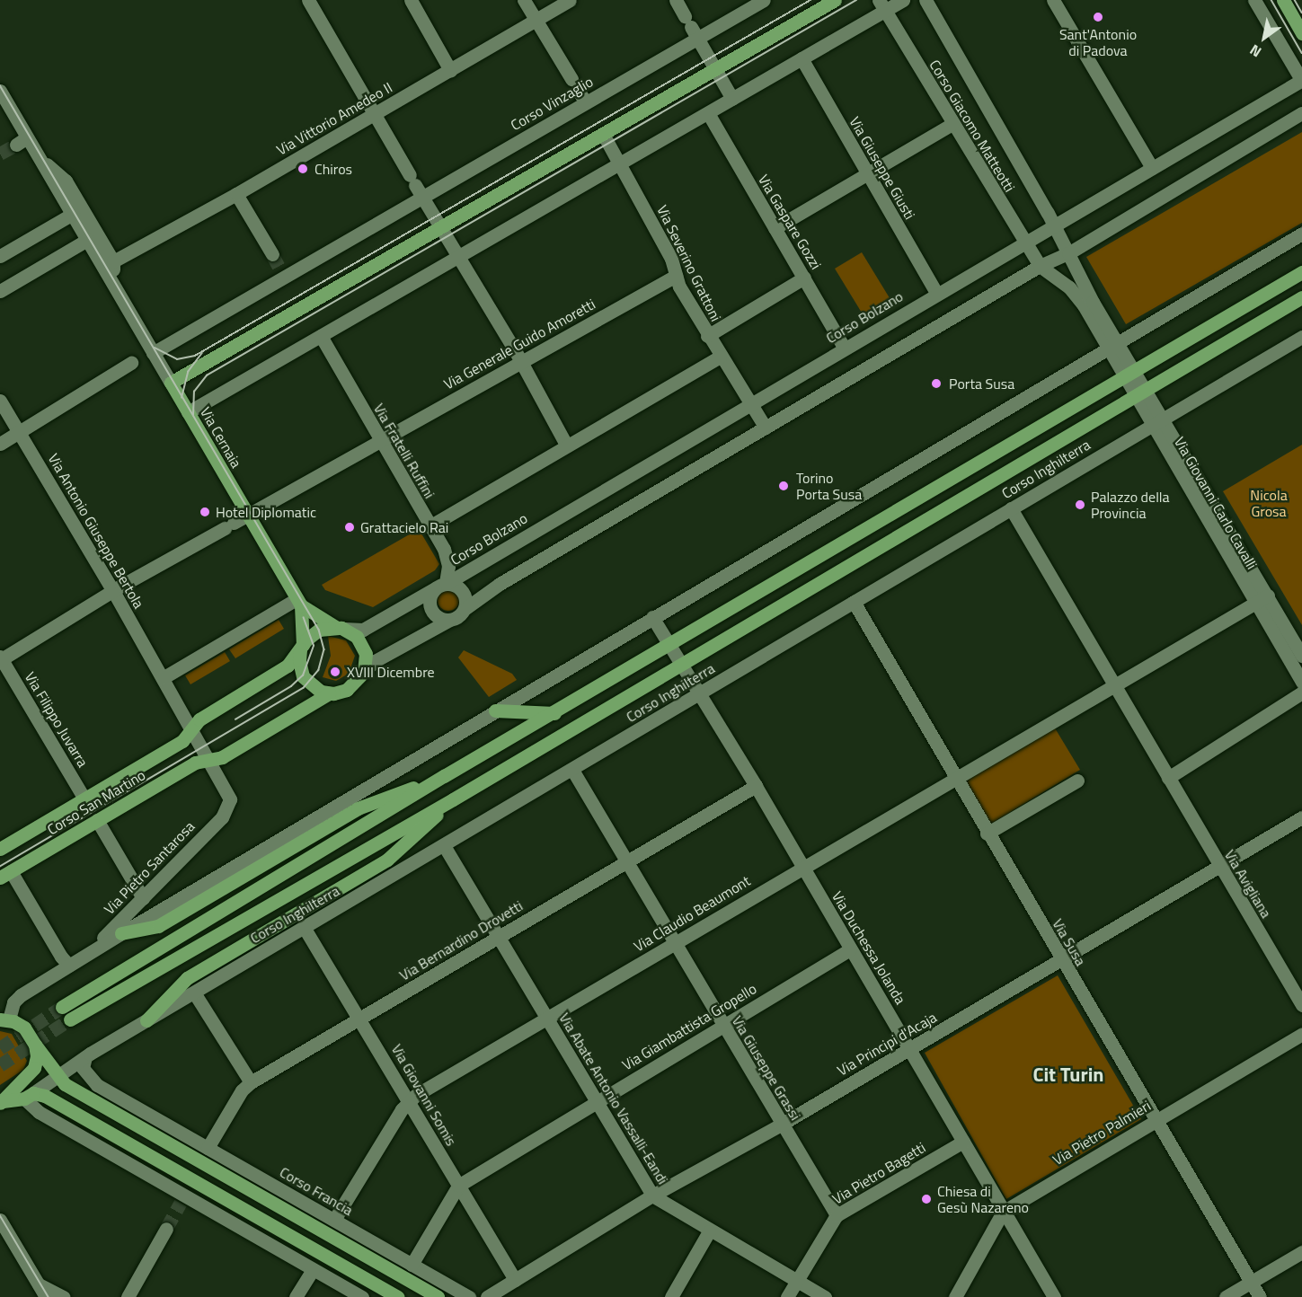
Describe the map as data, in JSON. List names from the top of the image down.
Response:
{
  "streets": {
    "main road": ["Via Cernaia", "Corso Inghilterra", "Corso San Martino"],
    "street": [
      "Corso Vinzaglio",
      "Via Vittorio Amedeo II",
      "Corso Giacomo Matteotti",
      "Via Giuseppe Giusti",
      "Via Gaspare Gozzi",
      "Via Severino Grattoni",
      "Corso Bolzano",
      "Via Generale Guido Amoretti",
      "Via Fratelli Ruffini",
      "Via Giovanni Carlo Cavalli",
      "Via Antonio Giuseppe Bertola",
      "Via Filippo Juvarra",
      "Via Pietro Santarosa",
      "Via Avigliana",
      "Via Claudio Beaumont",
      "Via Bernardino Drovetti",
      "Via Susa",
      "Via Duchessa Jolanda",
      "Via Giambattista Gropello",
      "Via Principi d'Acaja",
      "Via Giuseppe Grassi",
      "Via Giovanni Somis",
      "Via Abate Antonio Vassalli-Eandi",
      "Via Pietro Palmieri",
      "Via Pietro Bagetti",
      "Corso Francia"
    ]
  },
  "crossings": [
    ["Corso Vinzaglio", "Via Cernaia"],
    ["Via Vittorio Amedeo II", "Via Cernaia"],
    ["Corso Giacomo Matteotti", "Corso Bolzano"],
    ["Corso Giacomo Matteotti", "Via Giovanni Carlo Cavalli"],
    ["Via Giuseppe Giusti", "Corso Bolzano"],
    ["Via Gaspare Gozzi", "Corso Bolzano"],
    ["Via Severino Grattoni", "Corso Bolzano"],
    ["Via Severino Grattoni", "Via Generale Guido Amoretti"],
    ["Corso Bolzano", "Via Cernaia"],
    ["Corso Bolzano", "Via Fratelli Ruffini"],
    ["Corso Bolzano", "Corso San Martino"],
    ["Via Generale Guido Amoretti", "Via Cernaia"],
    ["Via Generale Guido Amoretti", "Via Fratelli Ruffini"],
    ["Via Generale Guido Amoretti", "Via Antonio Giuseppe Bertola"],
    ["Via Generale Guido Amoretti", "Via Filippo Juvarra"],
    ["Via Cernaia", "Corso San Martino"],
    ["Corso Inghilterra", "Via Giovanni Carlo Cavalli"],
    ["Corso Inghilterra", "Via Avigliana"],
    ["Corso Inghilterra", "Via Susa"],
    ["Corso Inghilterra", "Via Duchessa Jolanda"],
    ["Corso Inghilterra", "Via Giuseppe Grassi"],
    ["Corso Inghilterra", "Via Giovanni Somis"],
    ["Corso Inghilterra", "Via Abate Antonio Vassalli-Eandi"],
    ["Corso Inghilterra", "Corso Francia"],
    ["Via Antonio Giuseppe Bertola", "Corso San Martino"],
    ["Via Antonio Giuseppe Bertola", "Via Pietro Santarosa"],
    ["Via Filippo Juvarra", "Corso San Martino"],
    ["Via Avigliana", "Via Claudio Beaumont"],
    ["Via Avigliana", "Via Principi d'Acaja"],
    ["Via Claudio Beaumont", "Via Susa"],
    ["Via Claudio Beaumont", "Via Duchessa Jolanda"],
    ["Via Claudio Beaumont", "Via Giuseppe Grassi"],
    ["Via Claudio Beaumont", "Via Giovanni Somis"],
    ["Via Claudio Beaumont", "Via Abate Antonio Vassalli-Eandi"],
    ["Via Claudio Beaumont", "Corso Francia"],
    ["Via Bernardino Drovetti", "Via Duchessa Jolanda"],
    ["Via Bernardino Drovetti", "Via Giuseppe Grassi"],
    ["Via Bernardino Drovetti", "Via Giovanni Somis"],
    ["Via Bernardino Drovetti", "Via Abate Antonio Vassalli-Eandi"],
    ["Via Bernardino Drovetti", "Corso Francia"],
    ["Via Susa", "Via Principi d'Acaja"],
    ["Via Susa", "Via Pietro Palmieri"],
    ["Via Duchessa Jolanda", "Via Giambattista Gropello"],
    ["Via Duchessa Jolanda", "Via Principi d'Acaja"],
    ["Via Duchessa Jolanda", "Via Pietro Palmieri"],
    ["Via Duchessa Jolanda", "Via Pietro Bagetti"],
    ["Via Giambattista Gropello", "Via Giuseppe Grassi"],
    ["Via Giambattista Gropello", "Via Giovanni Somis"],
    ["Via Giambattista Gropello", "Via Abate Antonio Vassalli-Eandi"],
    ["Via Giambattista Gropello", "Corso Francia"],
    ["Via Principi d'Acaja", "Via Giuseppe Grassi"],
    ["Via Principi d'Acaja", "Via Giovanni Somis"],
    ["Via Principi d'Acaja", "Via Abate Antonio Vassalli-Eandi"],
    ["Via Giuseppe Grassi", "Via Pietro Bagetti"],
    ["Via Abate Antonio Vassalli-Eandi", "Via Pietro Bagetti"]
  ],
  "districts": ["Cit Turin"],
  "parks": ["Nicola Grosa"],
  "places": [
    "Sant'Antonio di Padova",
    "Chiros",
    "Porta Susa",
    "Torino Porta Susa",
    "Palazzo della Provincia",
    "Hotel Diplomatic",
    "Grattacielo Rai",
    "XVIII Dicembre",
    "Chiesa di Gesù Nazareno"
  ],
  "north": "bottom left"
}
